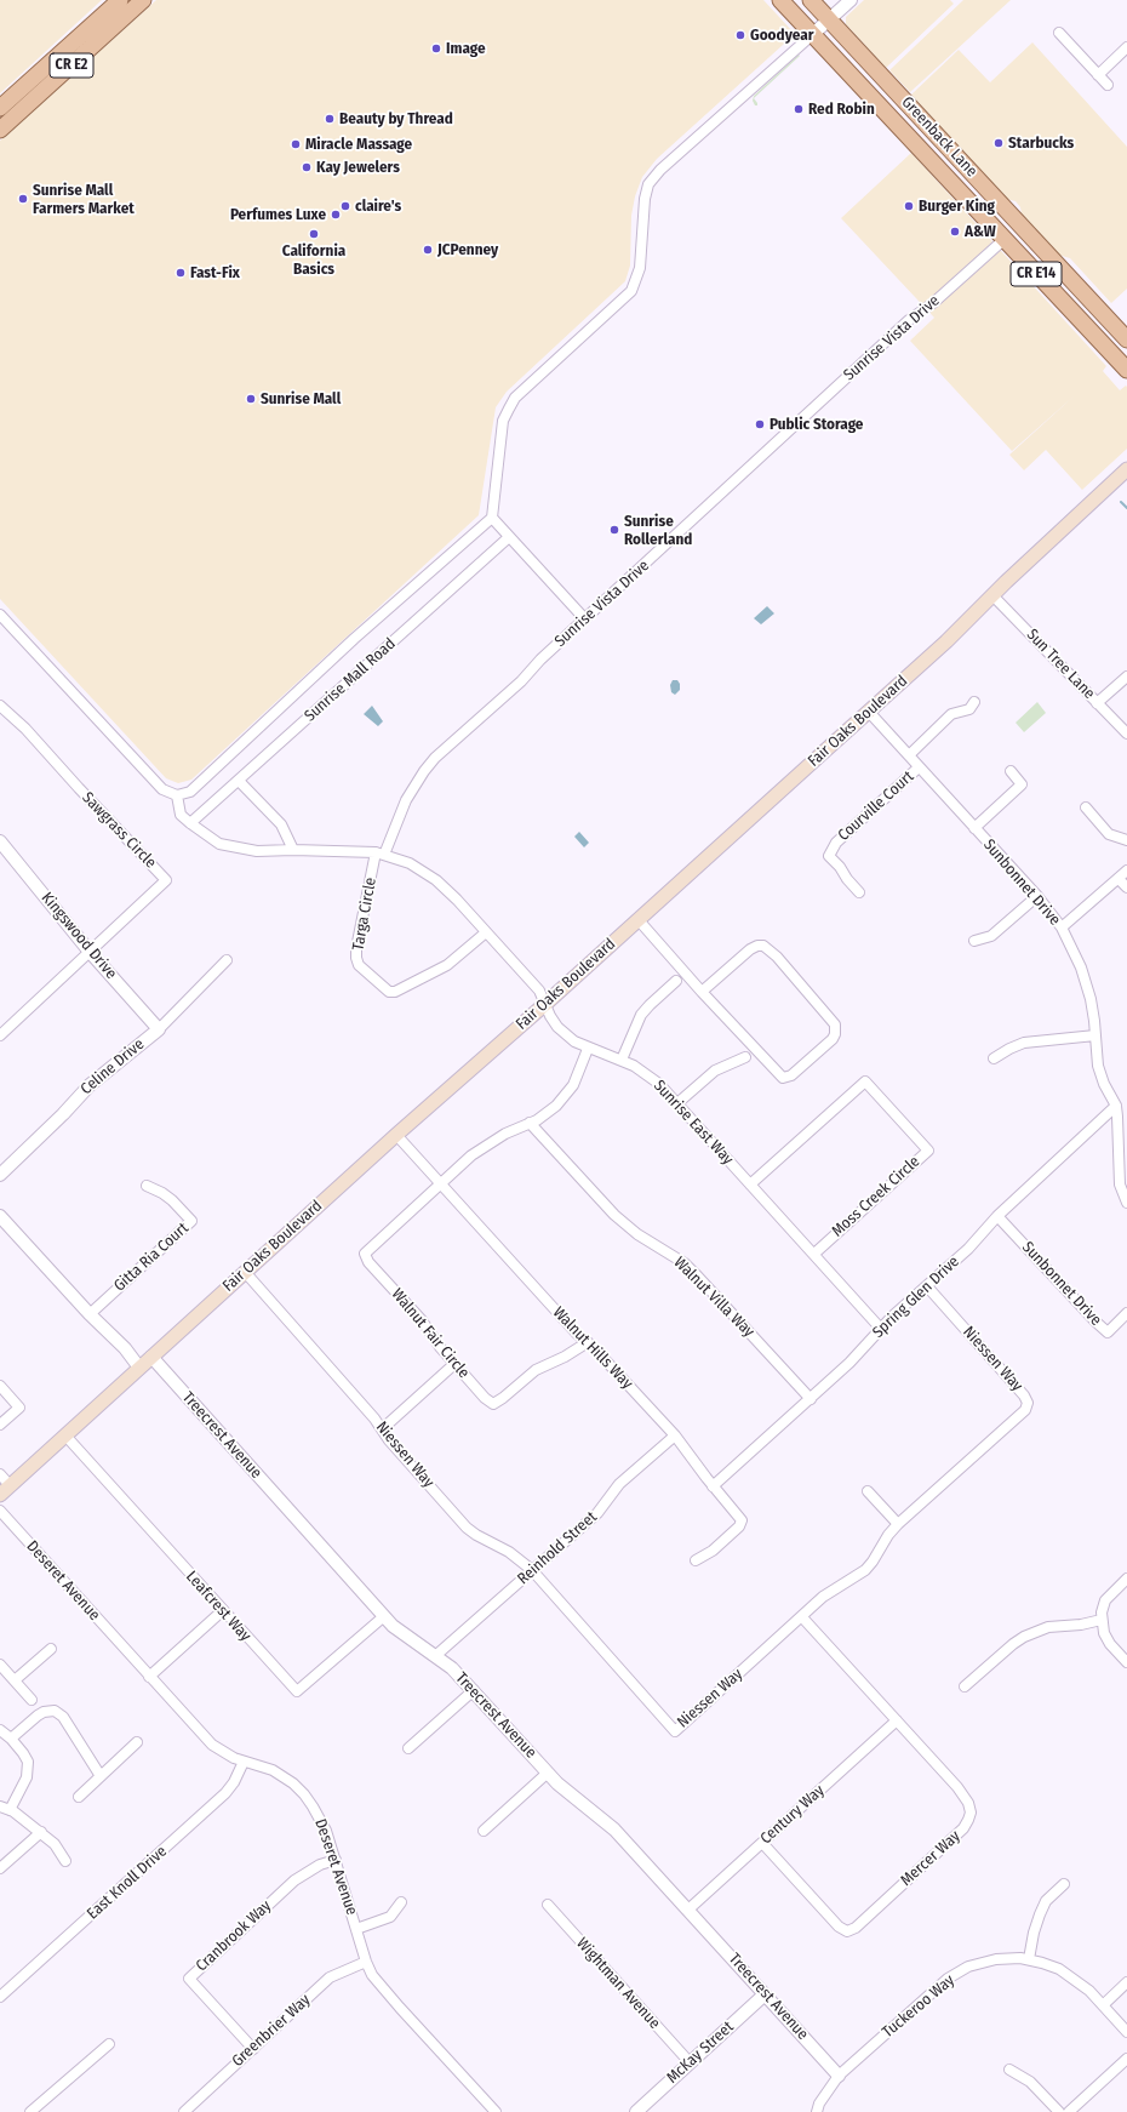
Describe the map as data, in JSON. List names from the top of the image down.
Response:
{
  "streets": {
    "main road": [
      "CR E2",
      "Greenback Lane",
      "CR E14",
      "Fair Oaks Boulevard"
    ],
    "street": [
      "Sunrise Vista Drive",
      "Sun Tree Lane",
      "Sunrise Mall Road",
      "Courville Court",
      "Sawgrass Circle",
      "Sunbonnet Drive",
      "Targa Circle",
      "Kingswood Drive",
      "Celine Drive",
      "Sunrise East Way",
      "Moss Creek Circle",
      "Gitta Ria Court",
      "Walnut Villa Way",
      "Spring Glen Drive",
      "Walnut Fair Circle",
      "Walnut Hills Way",
      "Niessen Way",
      "Treecrest Avenue",
      "Reinhold Street",
      "Deseret Avenue",
      "Leafcrest Way",
      "Century Way",
      "Mercer Way",
      "East Knoll Drive",
      "Cranbrook Way",
      "Wightman Avenue",
      "Tuckeroo Way",
      "Greenbrier Way",
      "McKay Street"
    ]
  },
  "crossings": [
    ["Greenback Lane", "Sunrise Vista Drive"],
    ["Sunrise Vista Drive", "Targa Circle"],
    ["Sunrise Vista Drive", "Sunrise East Way"],
    ["Sun Tree Lane", "Fair Oaks Boulevard"],
    ["Sunrise Mall Road", "Sunrise East Way"],
    ["Fair Oaks Boulevard", "Sunbonnet Drive"],
    ["Fair Oaks Boulevard", "Sunrise East Way"],
    ["Fair Oaks Boulevard", "Walnut Hills Way"],
    ["Fair Oaks Boulevard", "Niessen Way"],
    ["Fair Oaks Boulevard", "Treecrest Avenue"],
    ["Fair Oaks Boulevard", "Leafcrest Way"],
    ["Courville Court", "Sunbonnet Drive"],
    ["Sawgrass Circle", "Kingswood Drive"],
    ["Sunbonnet Drive", "Spring Glen Drive"],
    ["Targa Circle", "Sunrise East Way"],
    ["Kingswood Drive", "Celine Drive"],
    ["Sunrise East Way", "Moss Creek Circle"],
    ["Sunrise East Way", "Spring Glen Drive"],
    ["Walnut Villa Way", "Spring Glen Drive"],
    ["Spring Glen Drive", "Walnut Hills Way"],
    ["Spring Glen Drive", "Niessen Way"],
    ["Walnut Fair Circle", "Walnut Hills Way"],
    ["Walnut Hills Way", "Reinhold Street"],
    ["Niessen Way", "Reinhold Street"],
    ["Niessen Way", "Mercer Way"],
    ["Treecrest Avenue", "Reinhold Street"],
    ["Treecrest Avenue", "Leafcrest Way"],
    ["Treecrest Avenue", "Century Way"],
    ["Treecrest Avenue", "Tuckeroo Way"],
    ["Treecrest Avenue", "McKay Street"],
    ["Deseret Avenue", "East Knoll Drive"],
    ["Deseret Avenue", "Cranbrook Way"],
    ["Deseret Avenue", "Greenbrier Way"],
    ["Century Way", "Mercer Way"],
    ["Cranbrook Way", "Greenbrier Way"],
    ["Wightman Avenue", "McKay Street"]
  ],
  "places": [
    "Goodyear",
    "Image",
    "Red Robin",
    "Beauty by Thread",
    "Starbucks",
    "Miracle Massage",
    "Kay Jewelers",
    "Sunrise Mall Farmers Market",
    "claire's",
    "Burger King",
    "Perfumes Luxe",
    "A&W",
    "California Basics",
    "JCPenney",
    "Fast-Fix",
    "Sunrise Mall",
    "Public Storage",
    "Sunrise Rollerland"
  ]
}
